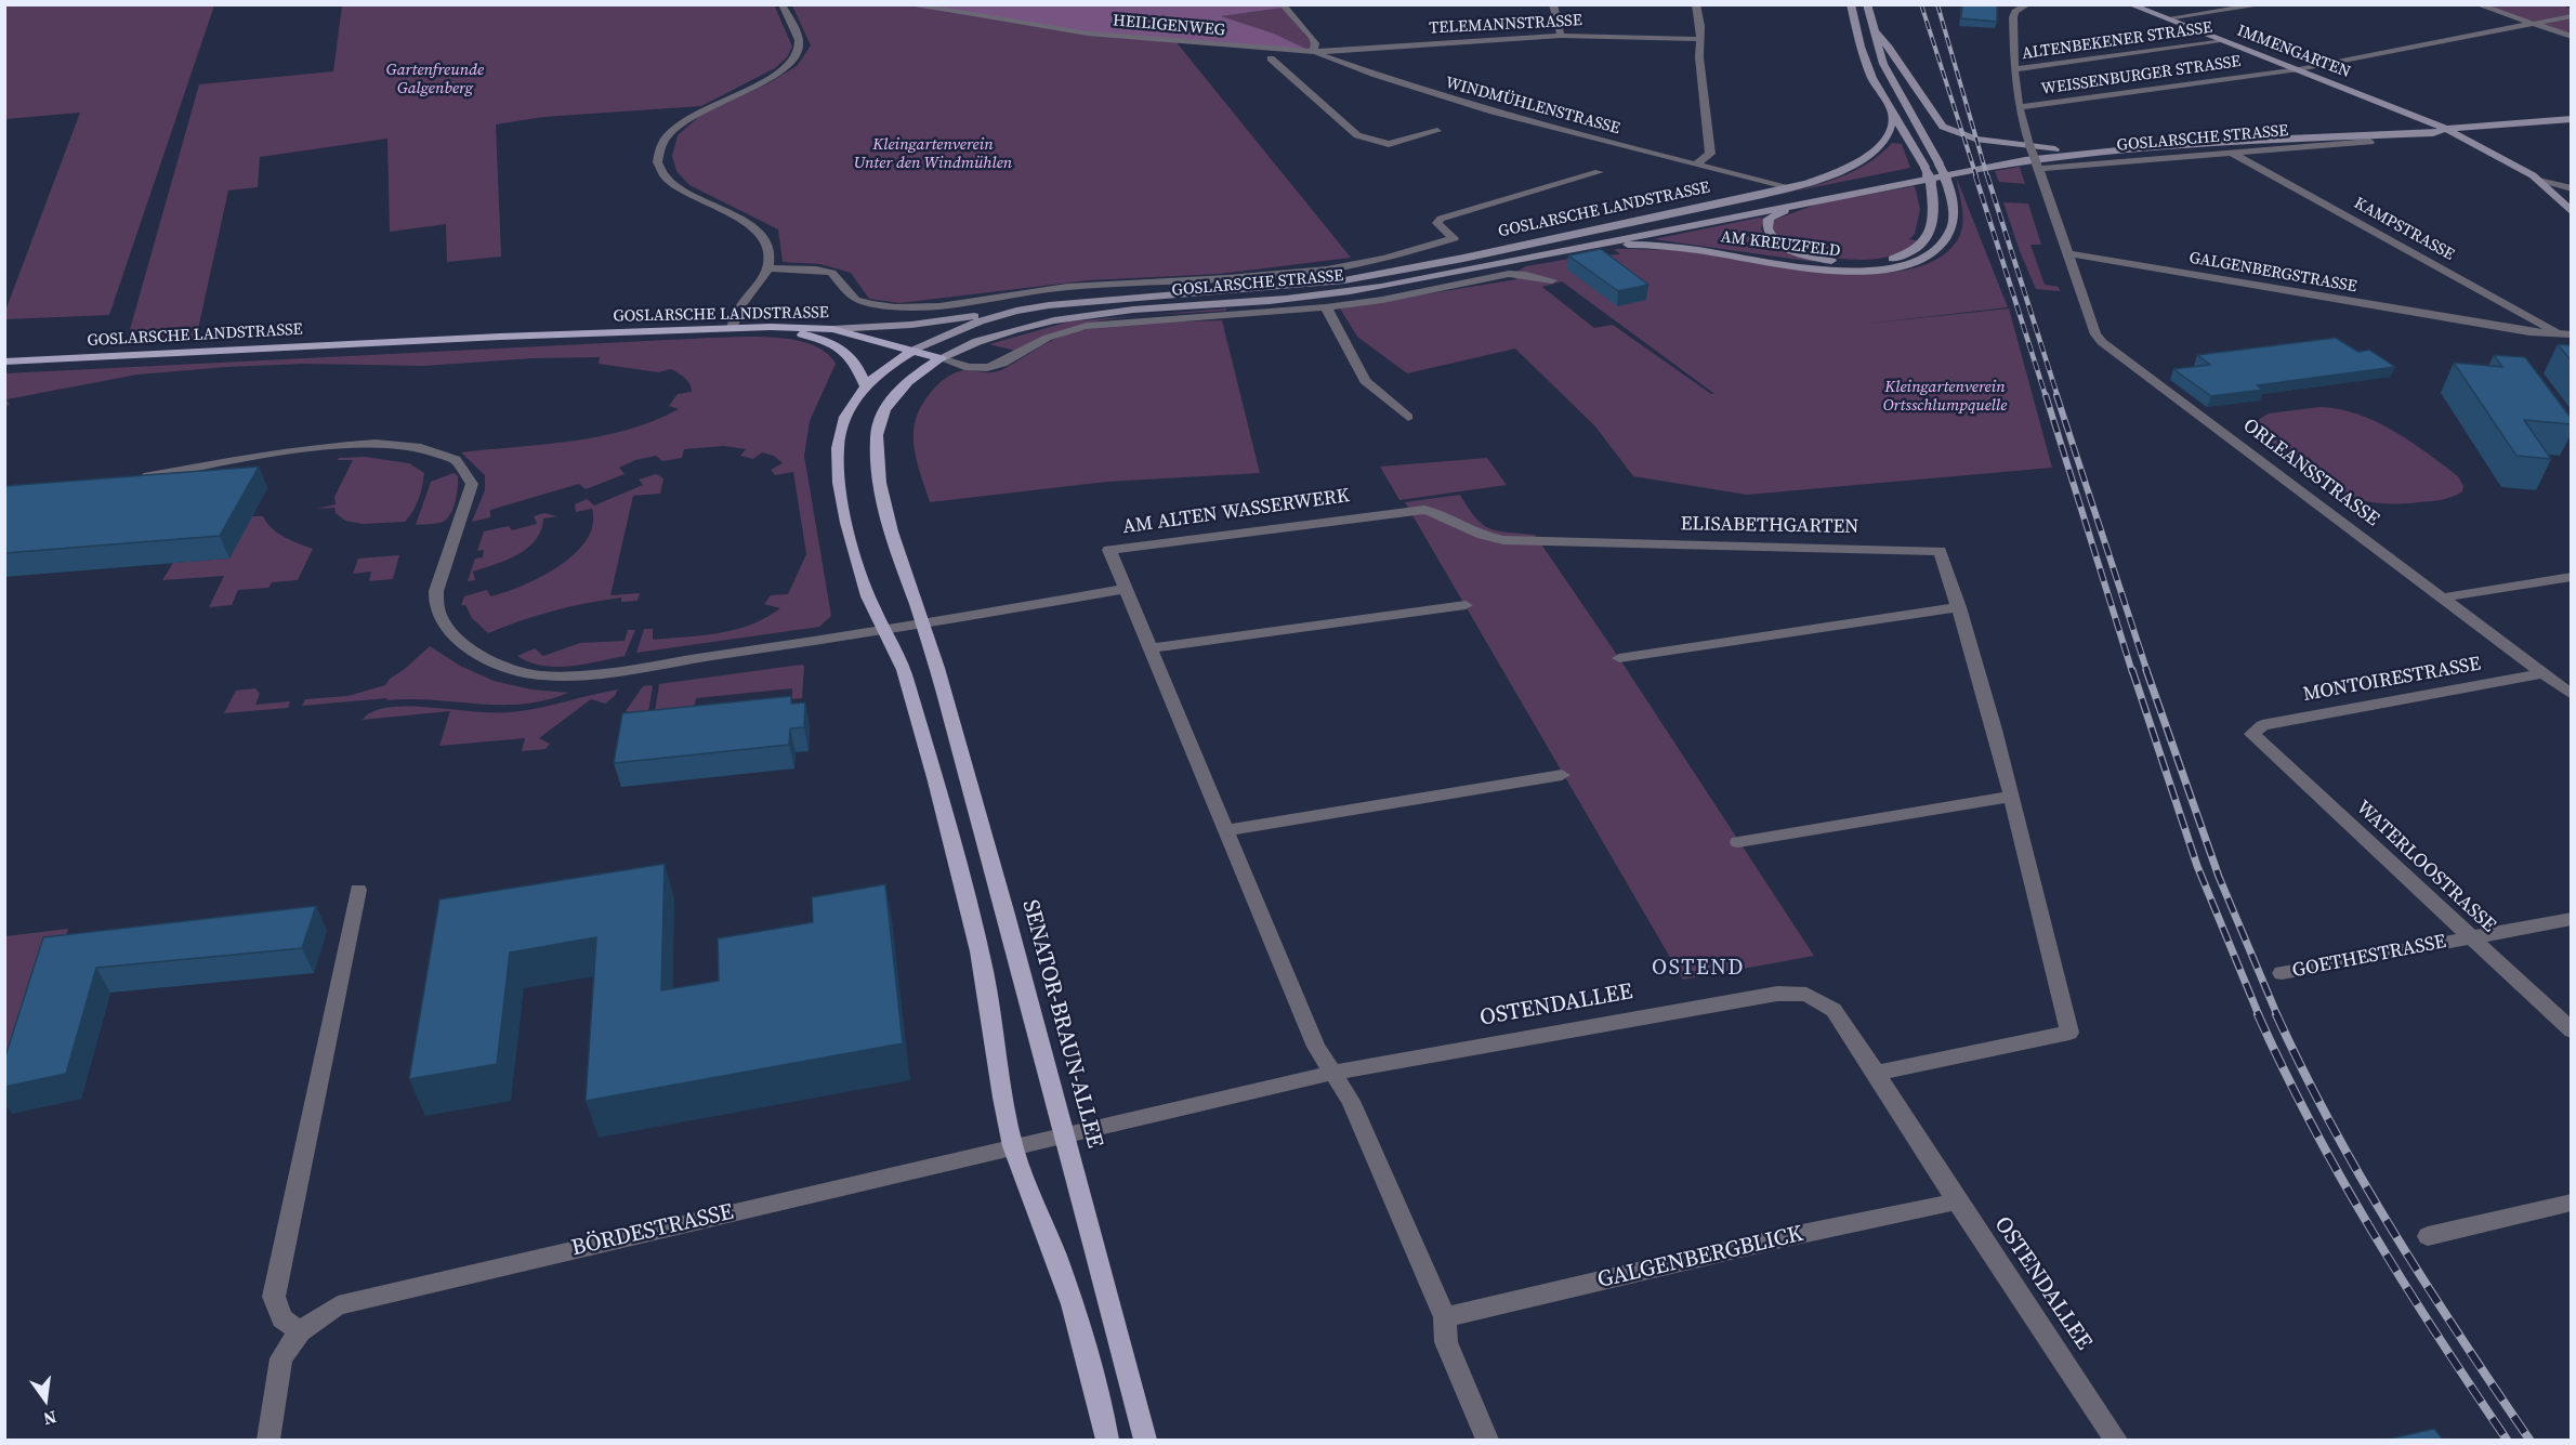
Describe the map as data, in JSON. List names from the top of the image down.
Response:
{
  "streets": {
    "main road": [
      "IMMENGARTEN",
      "GOSLARSCHE STRASSE",
      "GOSLARSCHE LANDSTRASSE",
      "AM KREUZFELD",
      "SENATOR-BRAUN-ALLEE"
    ],
    "street": [
      "TELEMANNSTRASSE",
      "HEILIGENWEG",
      "ALTENBEKENER STRASSE",
      "WEISSENBURGER STRASSE",
      "WINDMÜHLENSTRASSE",
      "KAMPSTRASSE",
      "GALGENBERGSTRASSE",
      "ORLEANSSTRASSE",
      "AM ALTEN WASSERWERK",
      "ELISABETHGARTEN",
      "MONTOIRESTRASSE",
      "WATERLOOSTRASSE",
      "GOETHESTRASSE",
      "OSTENDALLEE",
      "BÖRDESTRASSE",
      "GALGENBERGBLICK"
    ]
  },
  "crossings": [
    ["TELEMANNSTRASSE", "HEILIGENWEG"],
    ["TELEMANNSTRASSE", "WINDMÜHLENSTRASSE"],
    ["HEILIGENWEG", "WINDMÜHLENSTRASSE"],
    ["ALTENBEKENER STRASSE", "IMMENGARTEN"],
    ["IMMENGARTEN", "WEISSENBURGER STRASSE"],
    ["WINDMÜHLENSTRASSE", "GOSLARSCHE LANDSTRASSE"],
    ["GOSLARSCHE STRASSE", "KAMPSTRASSE"],
    ["GOSLARSCHE STRASSE", "AM KREUZFELD"],
    ["GOSLARSCHE STRASSE", "SENATOR-BRAUN-ALLEE"],
    ["KAMPSTRASSE", "GALGENBERGSTRASSE"],
    ["GALGENBERGSTRASSE", "ORLEANSSTRASSE"],
    ["ORLEANSSTRASSE", "MONTOIRESTRASSE"],
    ["AM ALTEN WASSERWERK", "ELISABETHGARTEN"],
    ["AM ALTEN WASSERWERK", "OSTENDALLEE"],
    ["ELISABETHGARTEN", "OSTENDALLEE"],
    ["MONTOIRESTRASSE", "WATERLOOSTRASSE"],
    ["WATERLOOSTRASSE", "GOETHESTRASSE"],
    ["OSTENDALLEE", "SENATOR-BRAUN-ALLEE"],
    ["OSTENDALLEE", "BÖRDESTRASSE"],
    ["OSTENDALLEE", "GALGENBERGBLICK"]
  ],
  "districts": ["OSTEND"],
  "parks": ["Gartenfreunde Galgenberg", "Kleingartenverein Unter den Windmühlen", "Kleingartenverein Ortsschlumpquelle"],
  "north": "bottom"
}
